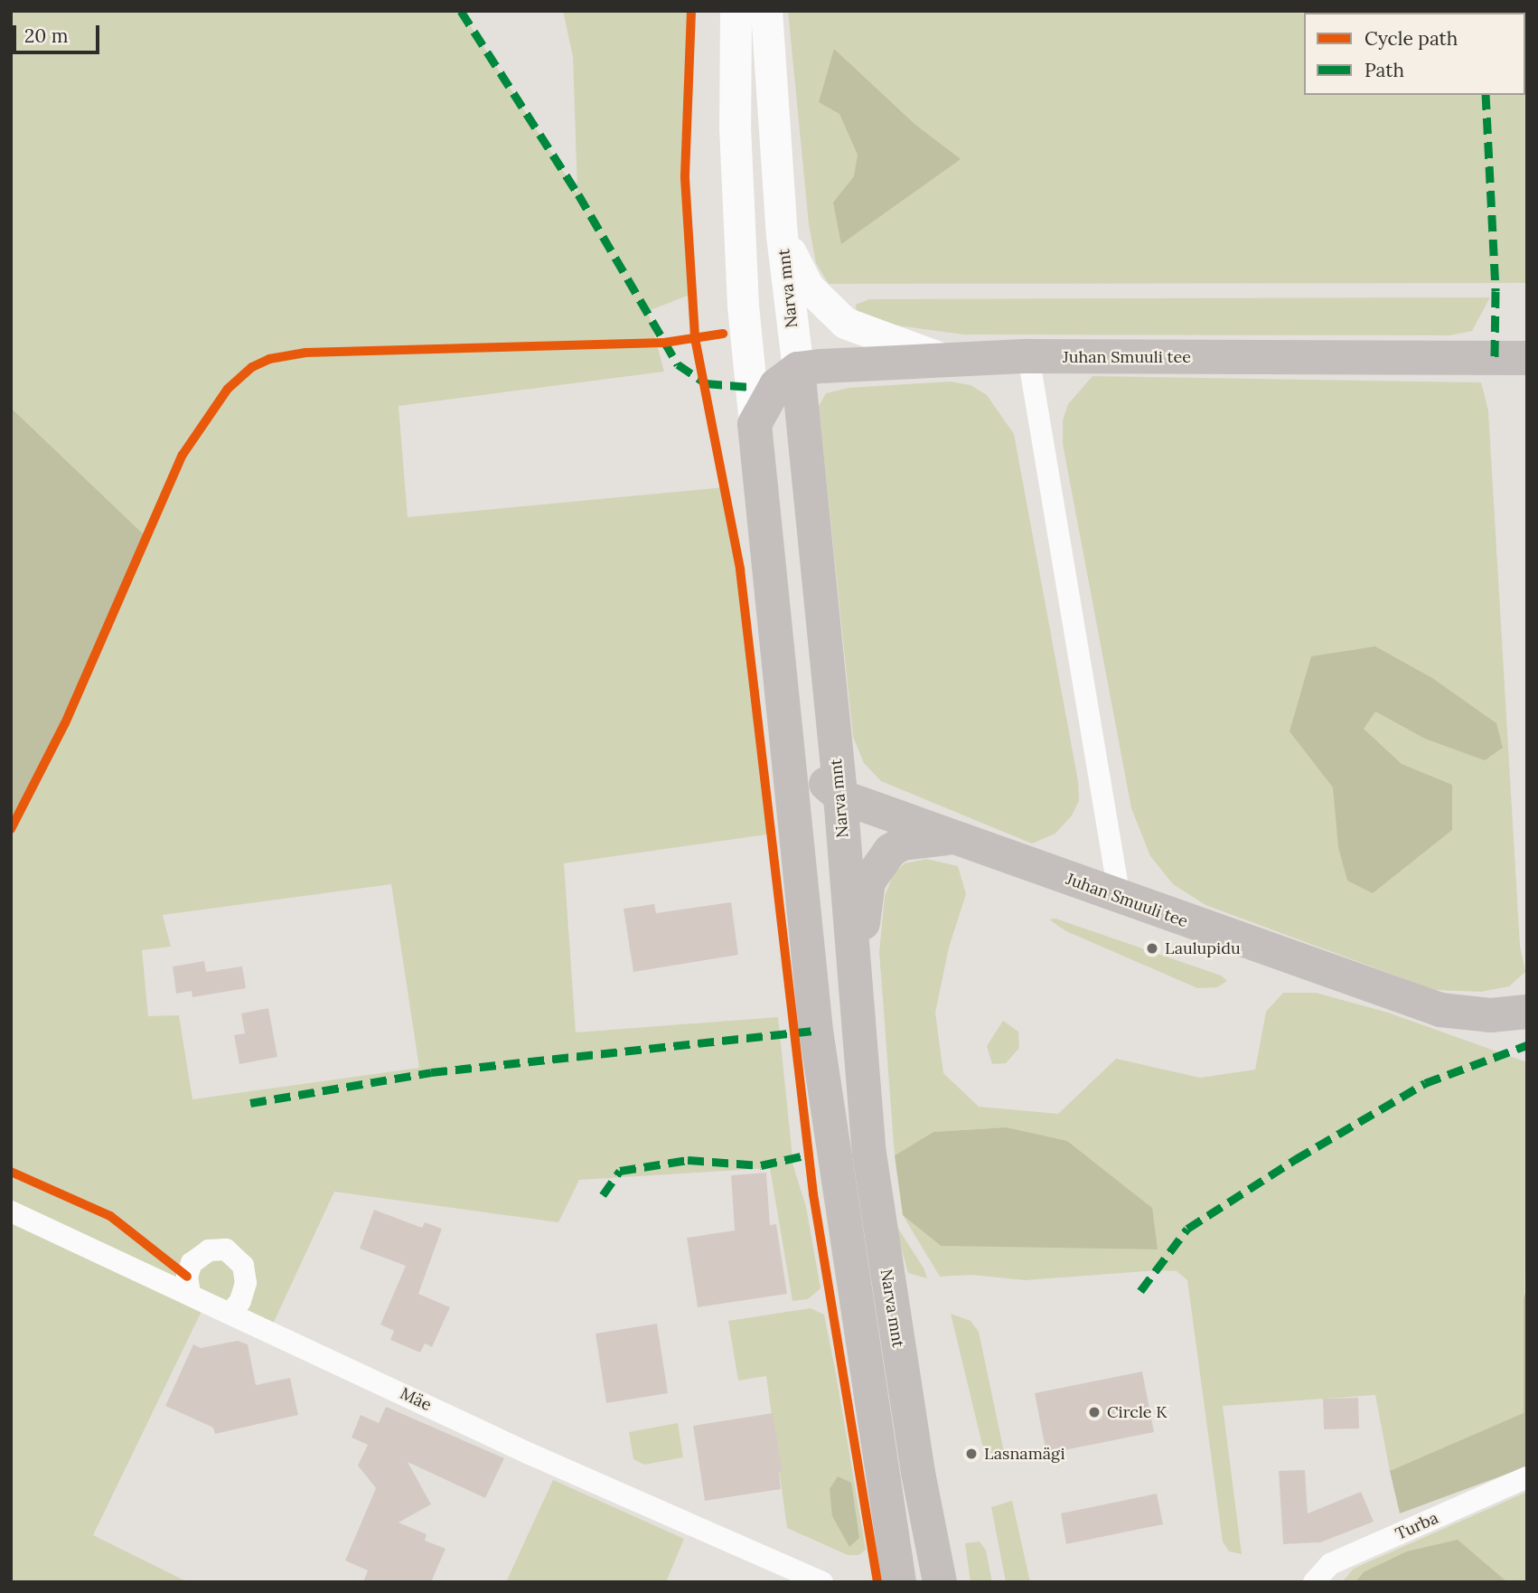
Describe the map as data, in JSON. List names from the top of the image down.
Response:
{
  "streets": {
    "main road": ["Narva mnt", "Juhan Smuuli tee"],
    "street": ["Mäe", "Turba"]
  },
  "crossings": [
    ["Narva mnt", "Juhan Smuuli tee"]
  ],
  "places": ["Laulupidu", "Circle K", "Lasnamägi"],
  "legend": ["Cycle path", "Path"],
  "scale_bar": "20 m"
}
